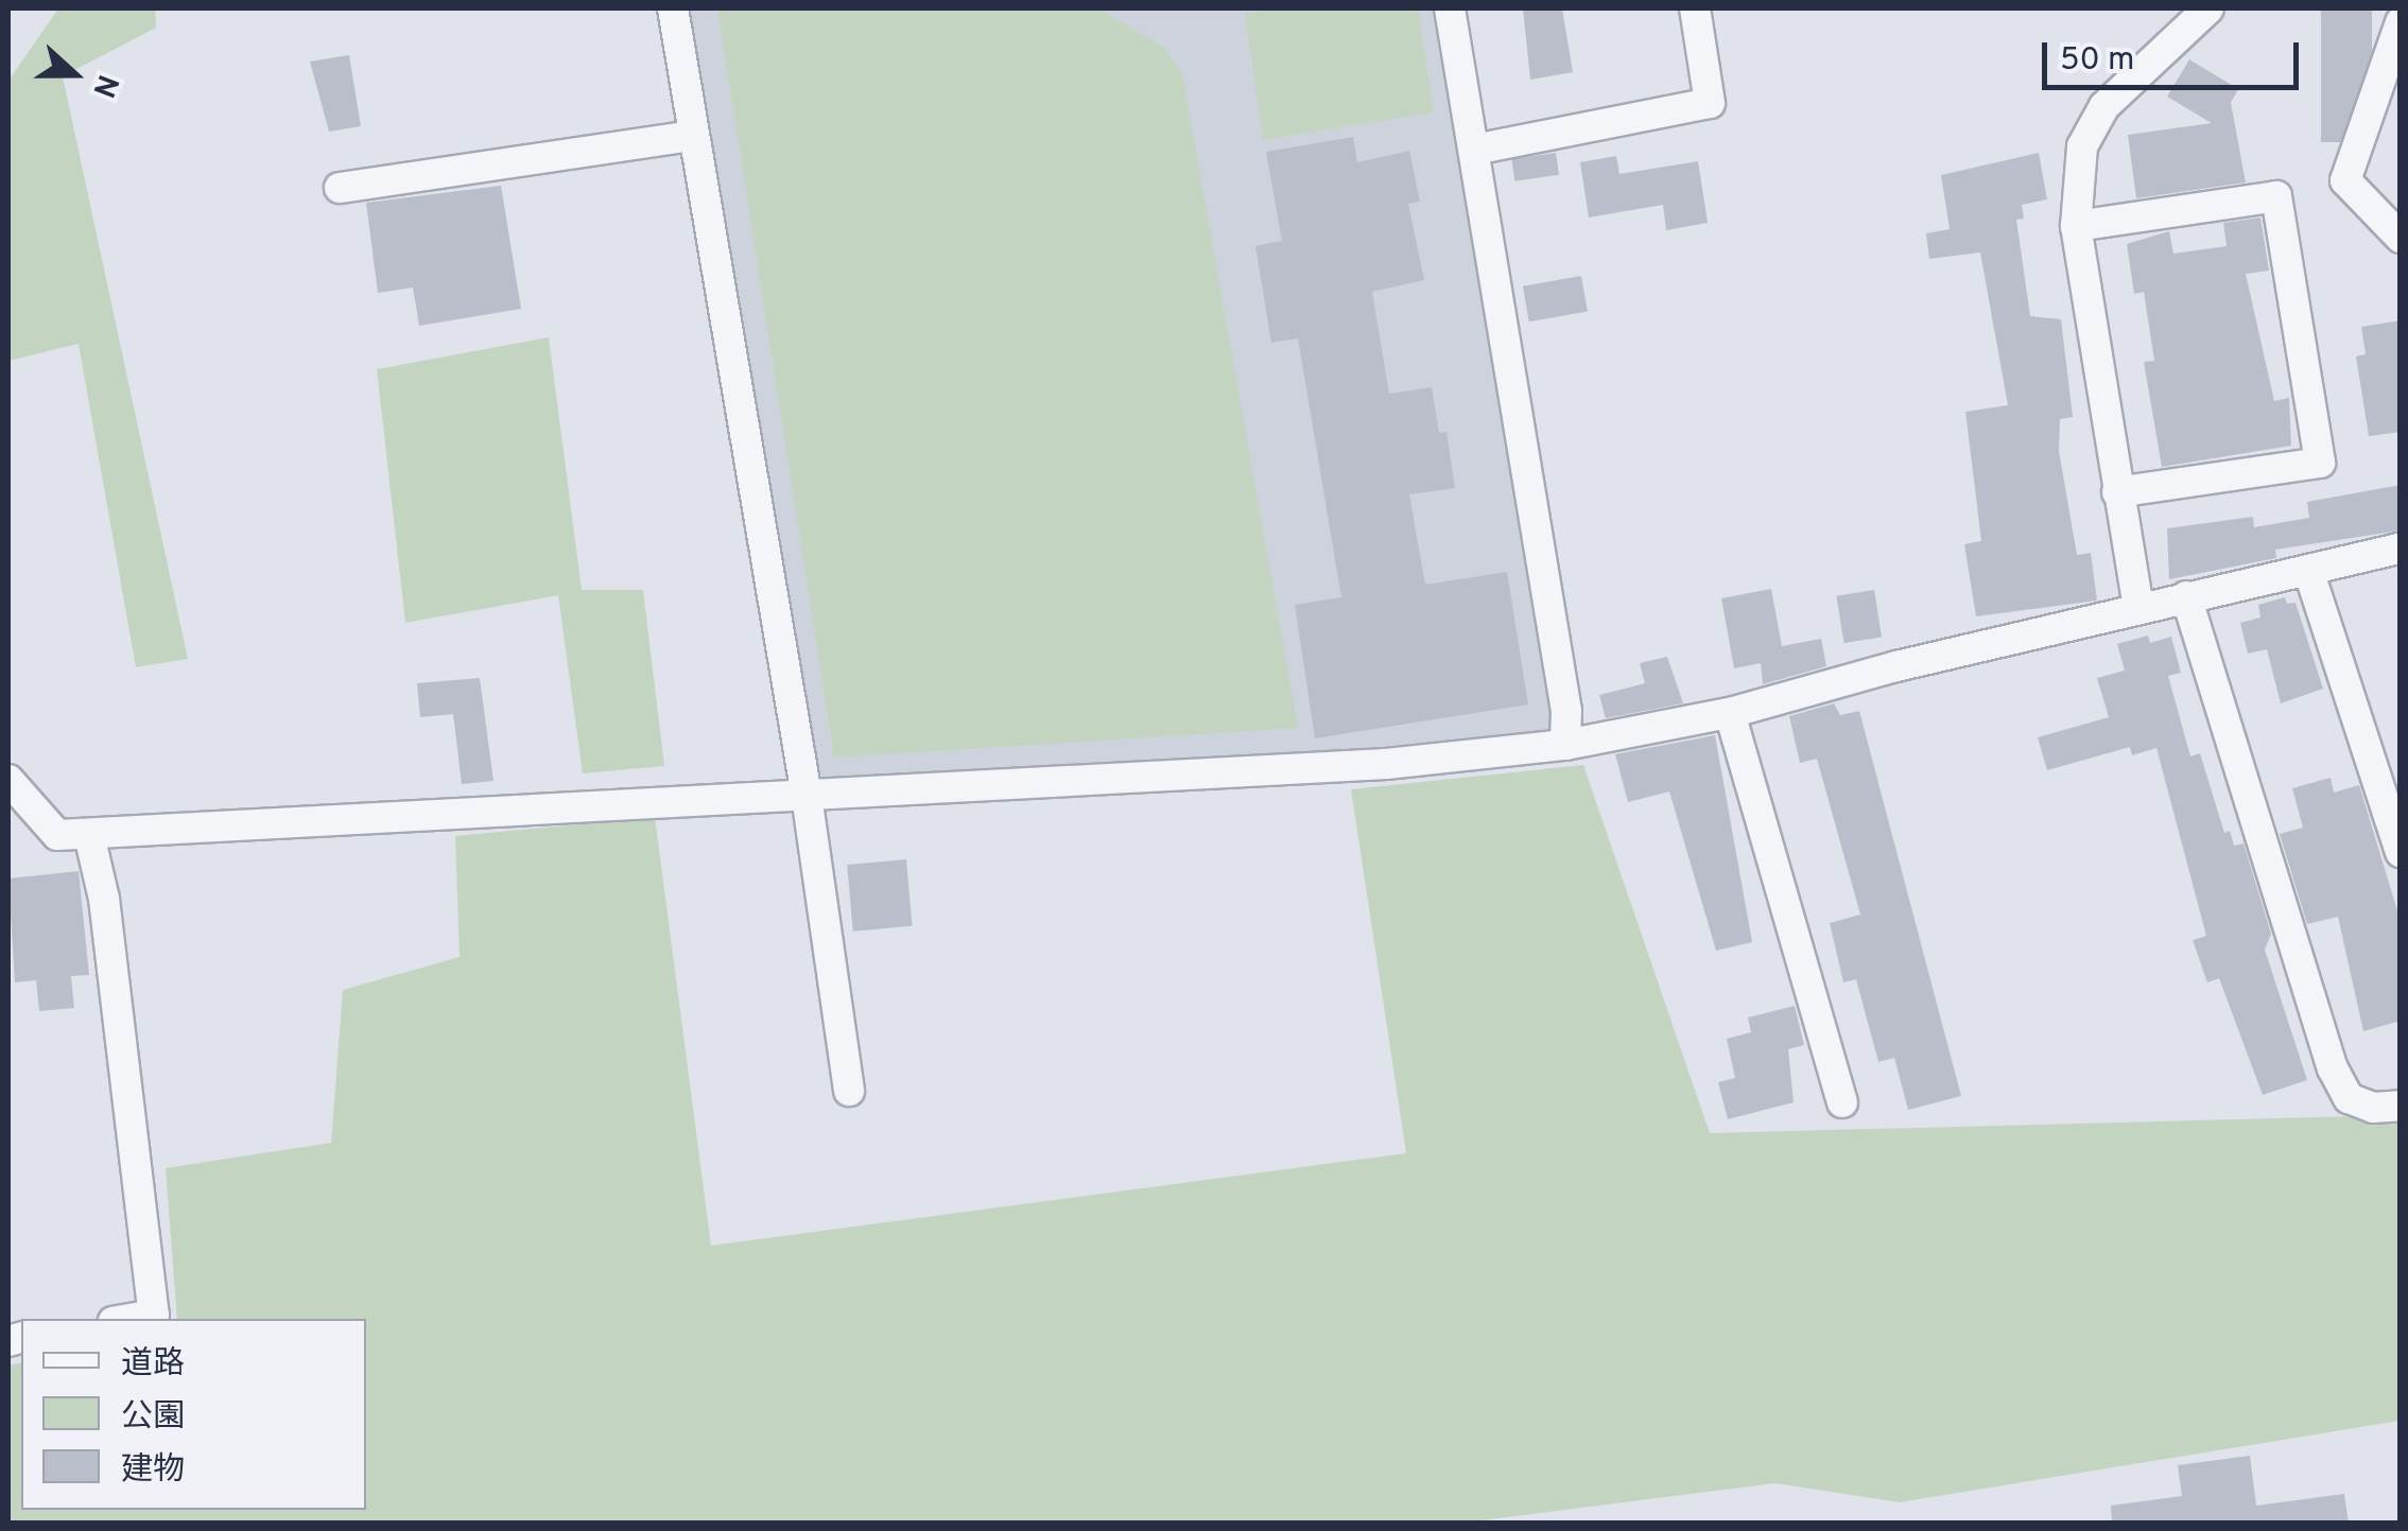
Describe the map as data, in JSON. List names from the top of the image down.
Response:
{
  "legend": ["道路", "公園", "建物"],
  "scale_bar": "50 m",
  "north": "right"
}
